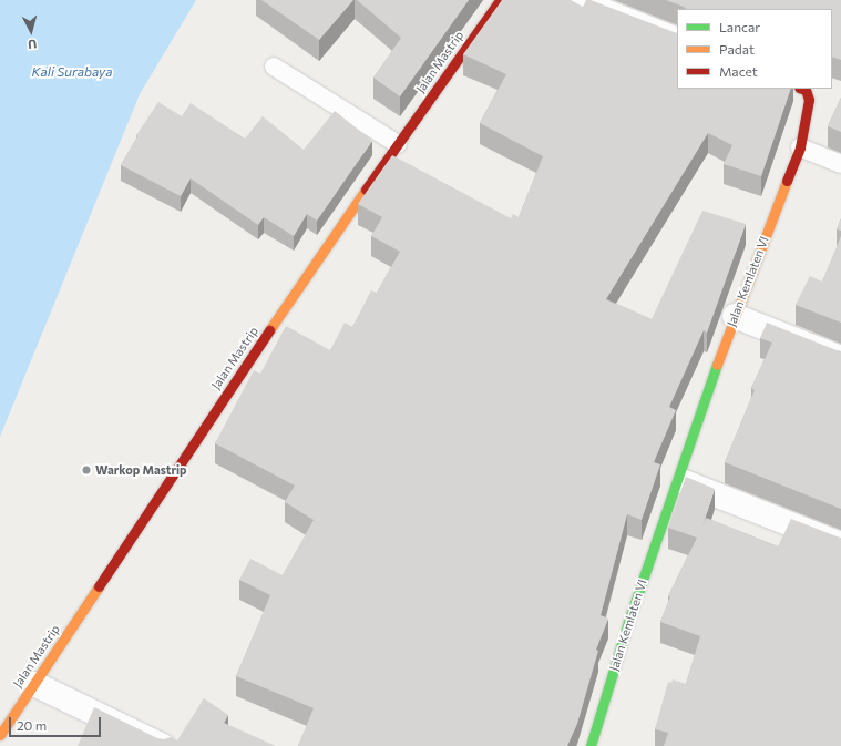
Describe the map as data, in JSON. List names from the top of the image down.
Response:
{
  "streets": {
    "main road": ["Jalan Mastrip", "Jalan Kemlaten VI"]
  },
  "water": ["Kali Surabaya"],
  "places": ["Warkop Mastrip"],
  "legend": ["Lancar", "Padat", "Macet"],
  "scale_bar": "20 m",
  "north": "bottom"
}
